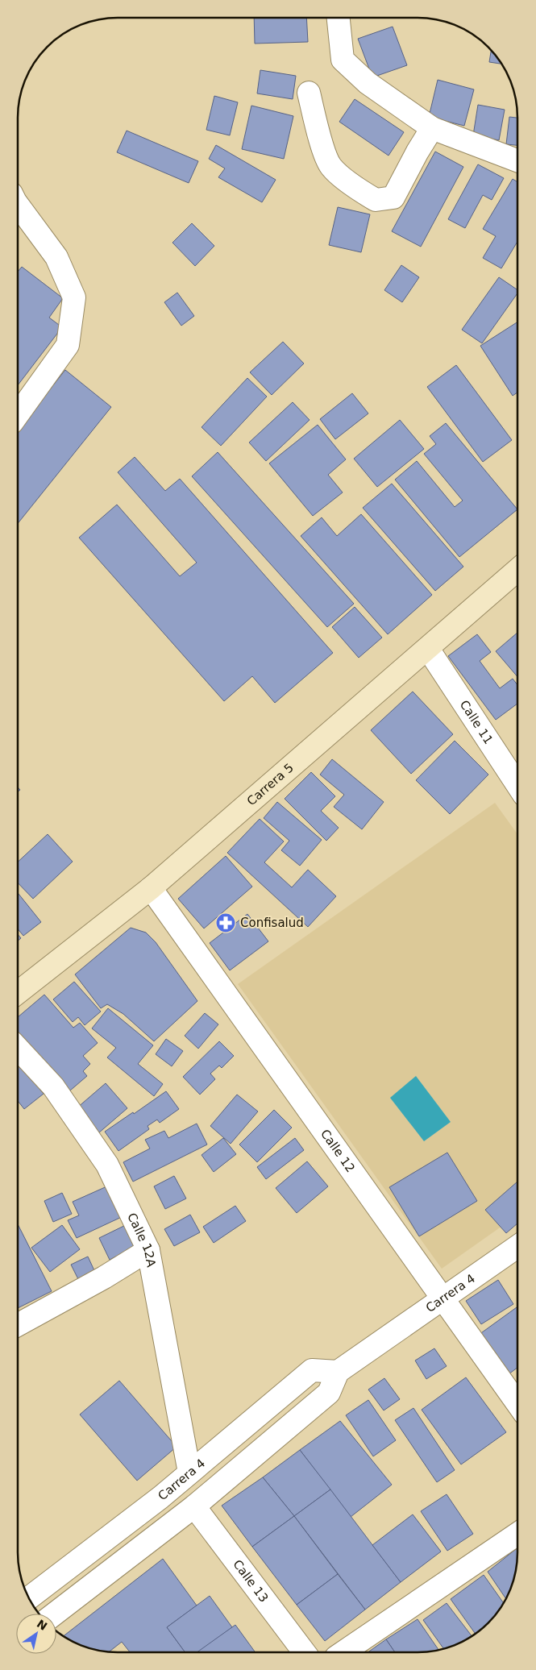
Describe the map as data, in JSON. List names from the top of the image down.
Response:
{
  "streets": {
    "main road": ["Carrera 5"],
    "street": [
      "Calle 11",
      "Calle 12",
      "Calle 12A",
      "Carrera 4",
      "Calle 13"
    ]
  },
  "crossings": [
    ["Calle 11", "Carrera 5"],
    ["Carrera 5", "Calle 12"],
    ["Calle 12", "Carrera 4"],
    ["Calle 12A", "Carrera 4"]
  ],
  "places": {
    "pharmacy": ["Confisalud"]
  },
  "north": "top right"
}
